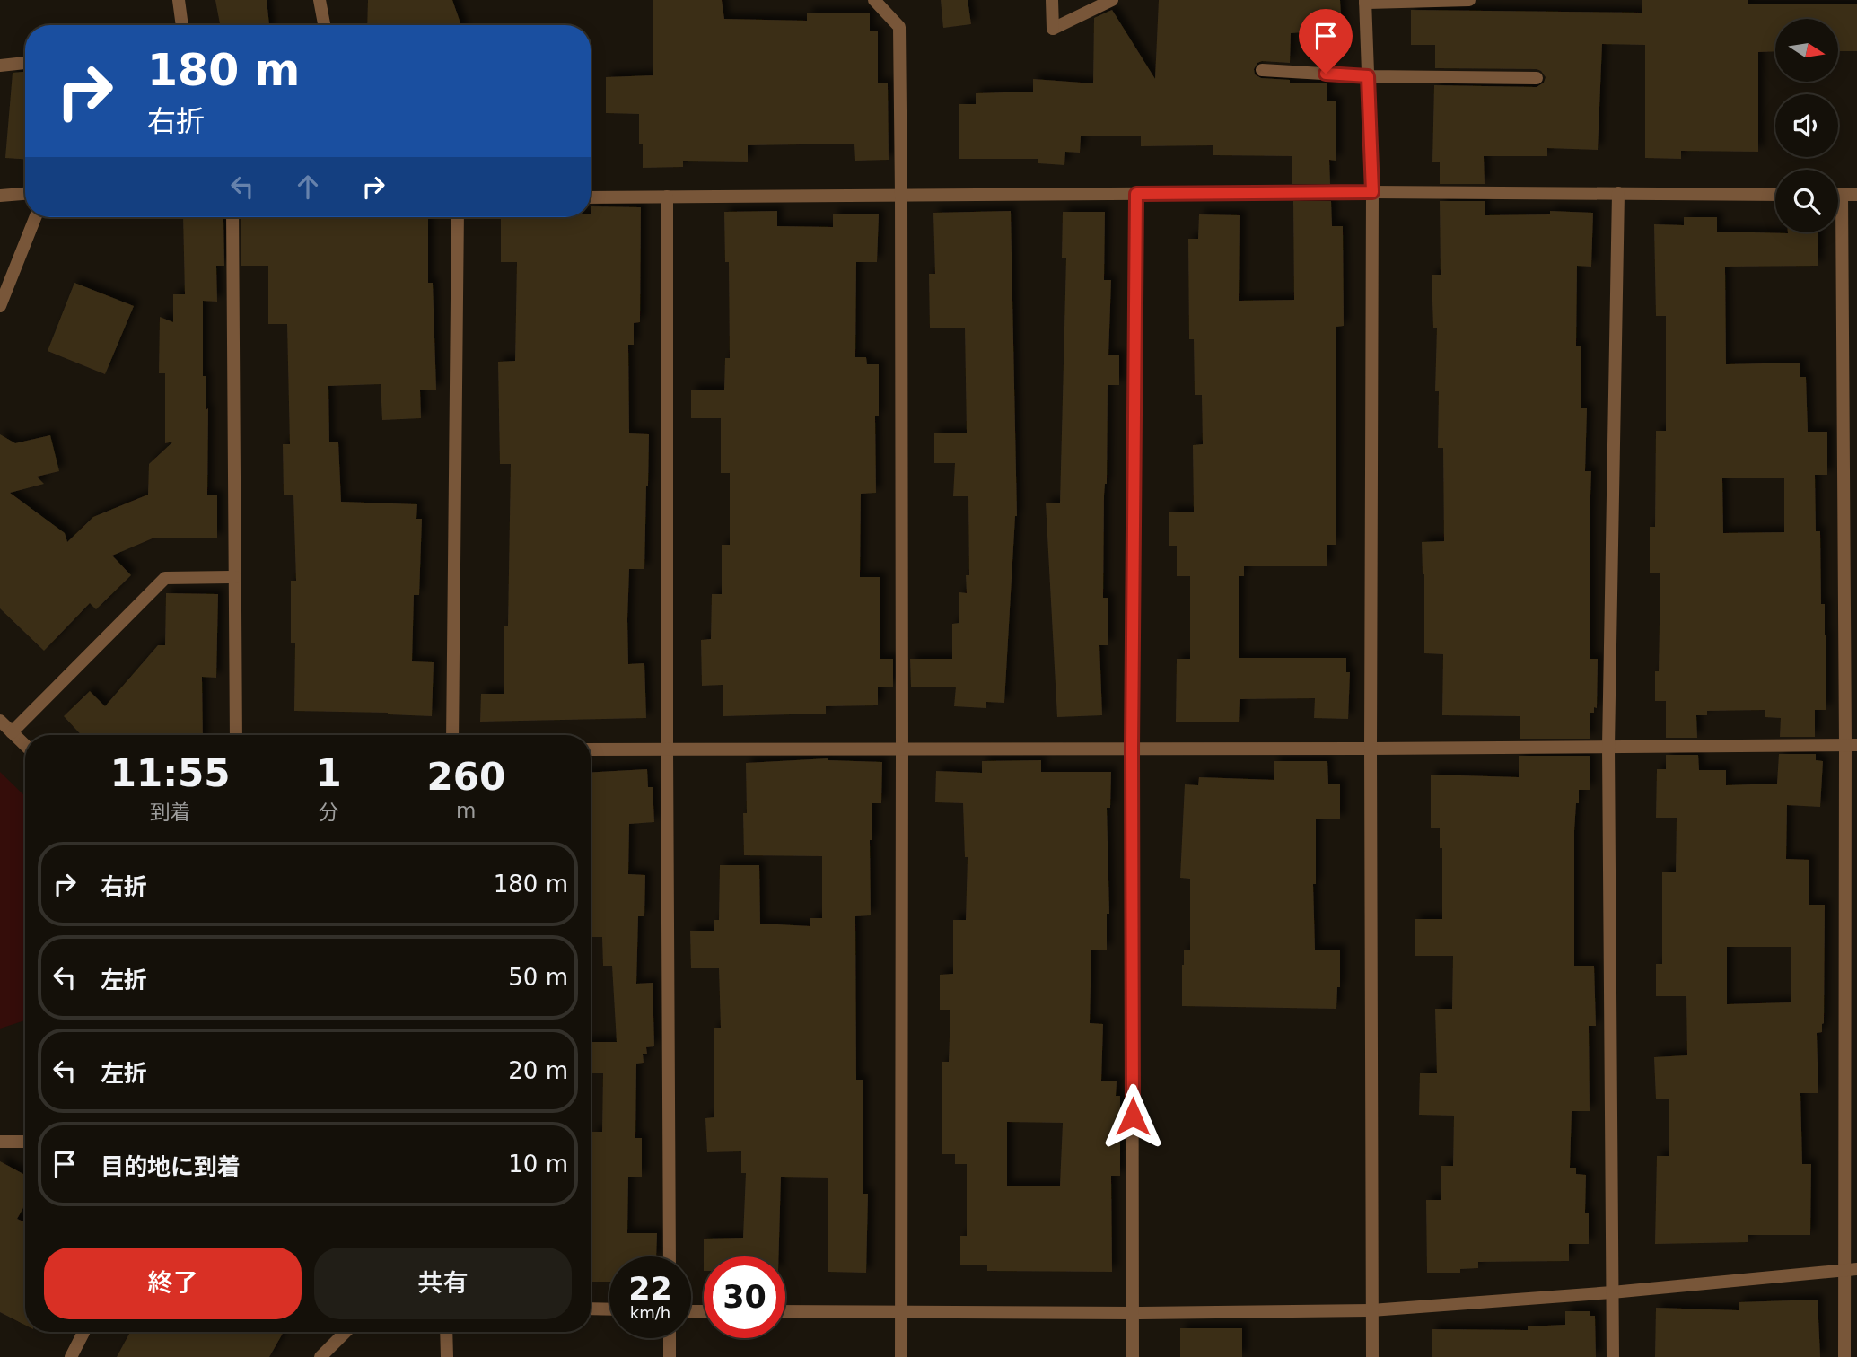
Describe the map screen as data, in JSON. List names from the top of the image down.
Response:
{
  "north": "right",
  "page": {
    "turn": ["180 m", "右折"],
    "eta": [
      "11:55",
      "到着",
      "1",
      "分",
      "260",
      "m"
    ],
    "list": [
      {
        "name": "右折",
        "value": "180 m"
      },
      {
        "name": "左折",
        "value": "50 m"
      },
      {
        "name": "左折",
        "value": "20 m"
      },
      {
        "name": "目的地に到着",
        "value": "10 m"
      }
    ],
    "buttons": ["終了", "共有"],
    "speed": "22 km/h",
    "limit": "30"
  }
}
